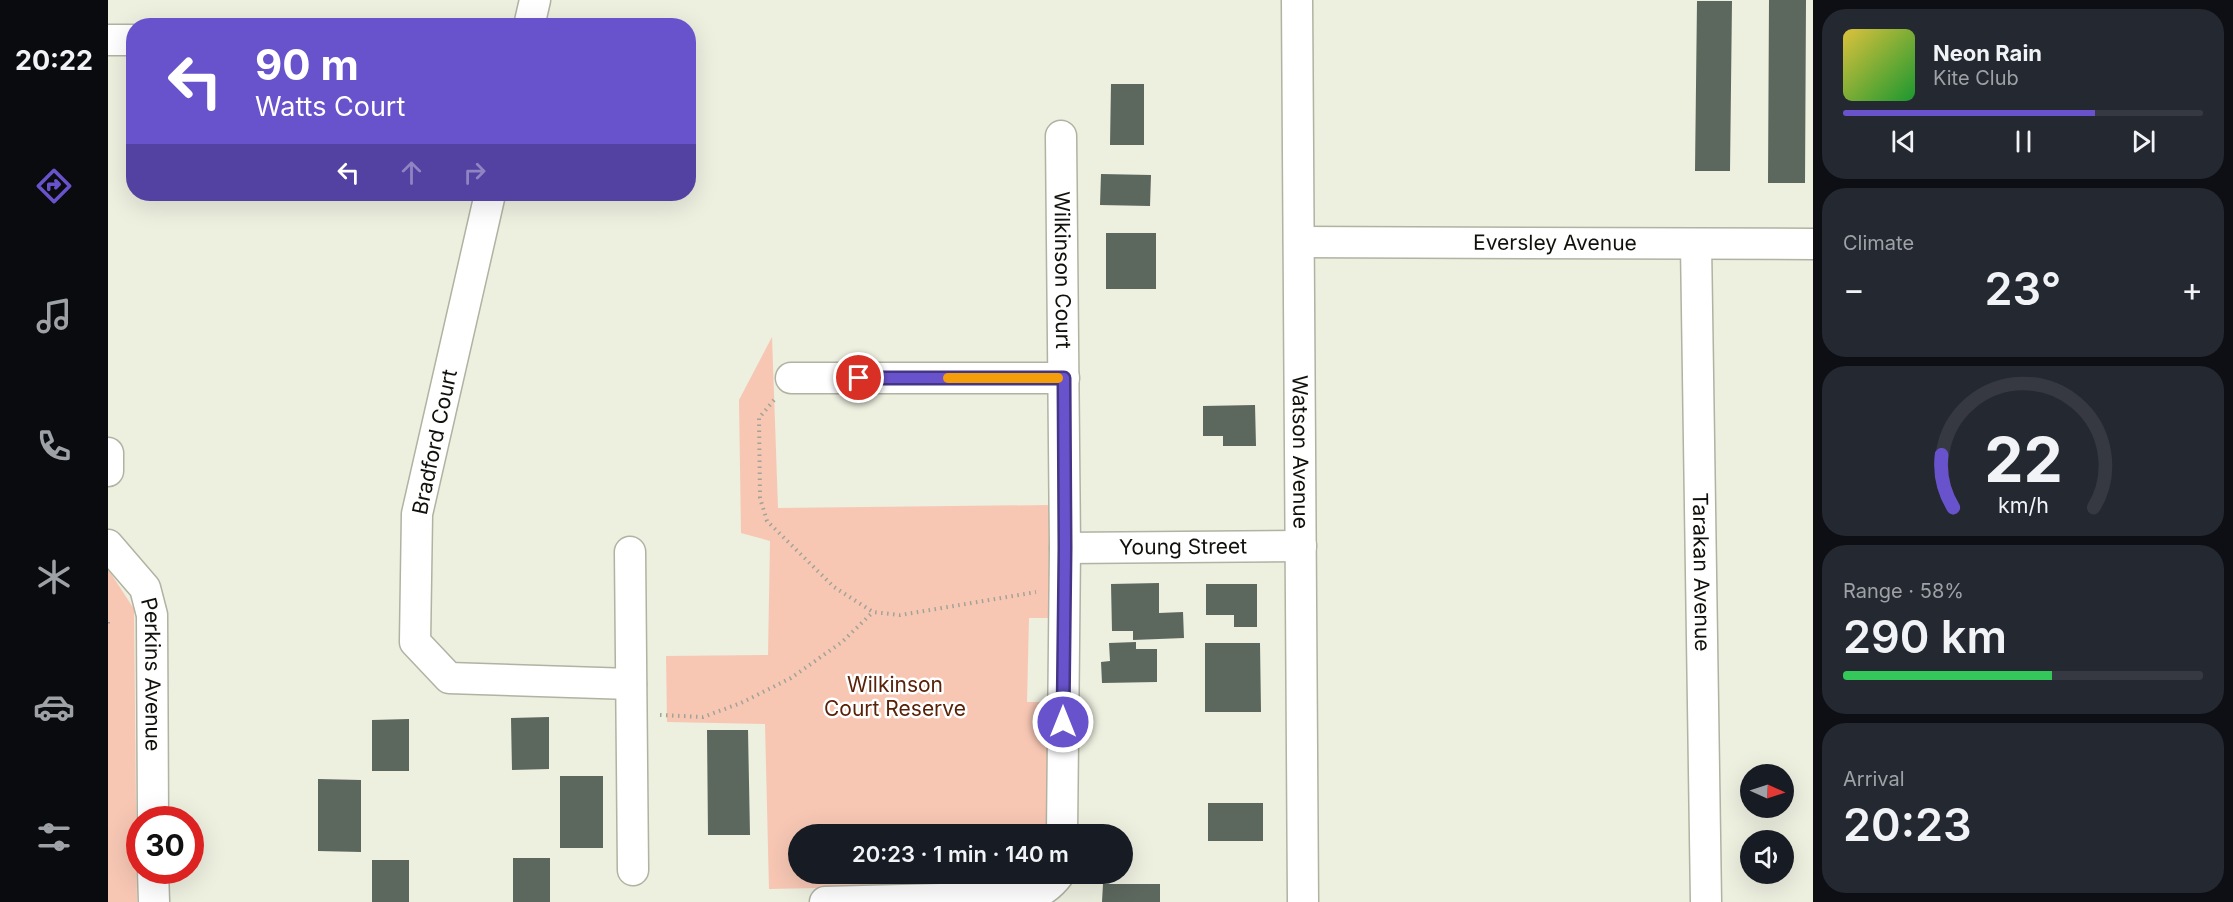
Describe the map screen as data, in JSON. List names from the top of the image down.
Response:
{
  "streets": {
    "street": [
      "Eversley Avenue",
      "Wilkinson Court",
      "Bradford Court",
      "Watson Avenue",
      "Young Street",
      "Tarakan Avenue",
      "Perkins Avenue"
    ]
  },
  "crossings": [
    ["Eversley Avenue", "Watson Avenue"],
    ["Eversley Avenue", "Tarakan Avenue"],
    ["Wilkinson Court", "Young Street"],
    ["Watson Avenue", "Young Street"]
  ],
  "parks": ["Wilkinson Court Reserve"],
  "north": "right",
  "page": {
    "tabs": "20:22",
    "turn": ["90 m", "Watts Court"],
    "song": ["Neon Rain", "Kite Club"],
    "tile": [
      "Climate",
      ["Range · 58%", "290 km"],
      ["Arrival", "20:23"]
    ],
    "heat": ["−", "23°", "+"],
    "limit": "30",
    "trip": "20:23 · 1 min · 140 m",
    "gauge": ["22", "km/h"]
  }
}
